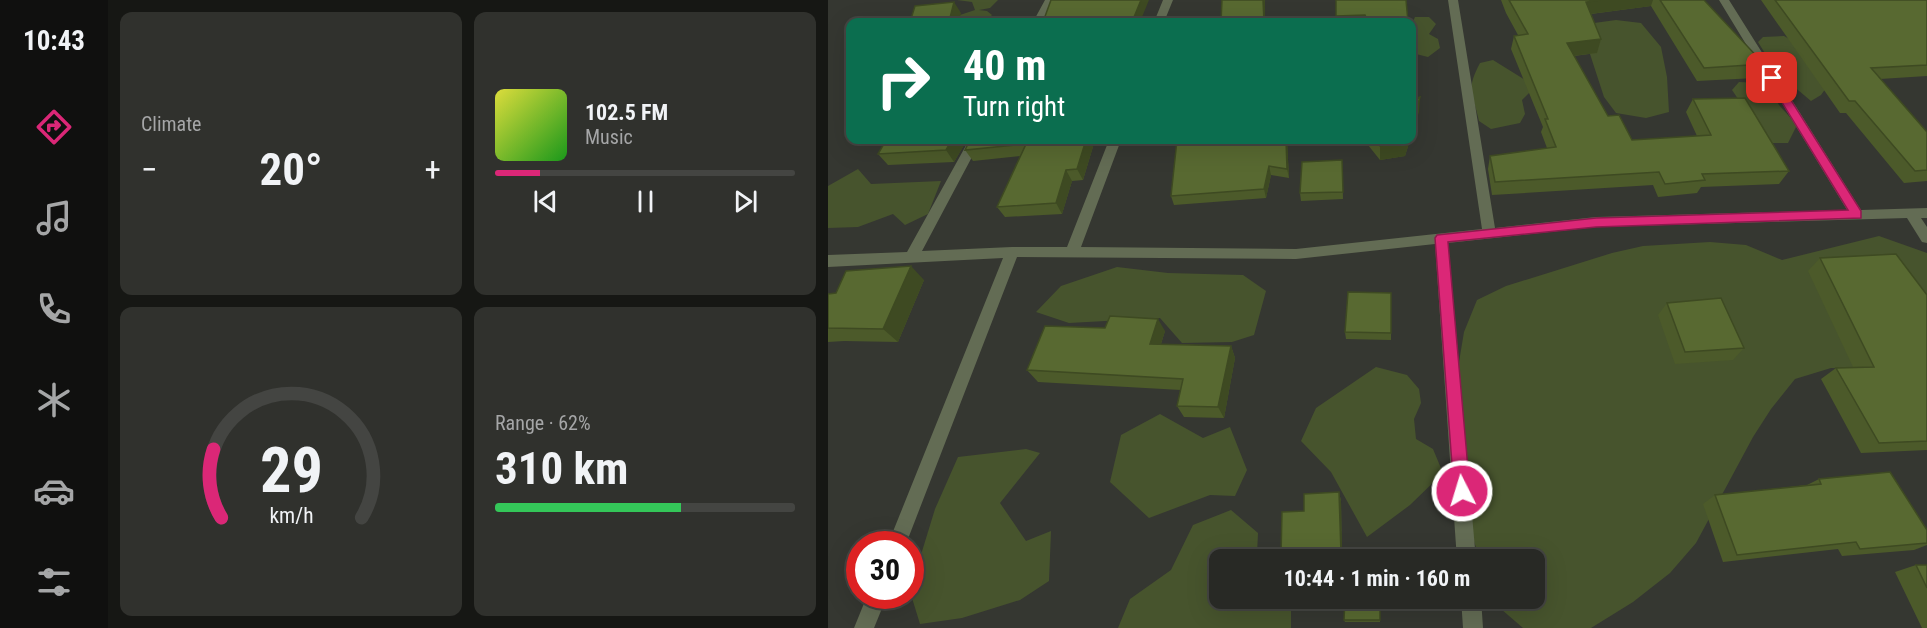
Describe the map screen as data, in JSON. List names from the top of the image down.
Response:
{
  "page": {
    "tabs": "10:43",
    "tile": [
      "Climate",
      ["Range · 62%", "310 km"]
    ],
    "turn": ["40 m", "Turn right"],
    "song": ["102.5 FM", "Music"],
    "heat": ["−", "20°", "+"],
    "limit": "30",
    "trip": "10:44 · 1 min · 160 m",
    "gauge": ["29", "km/h"]
  }
}
